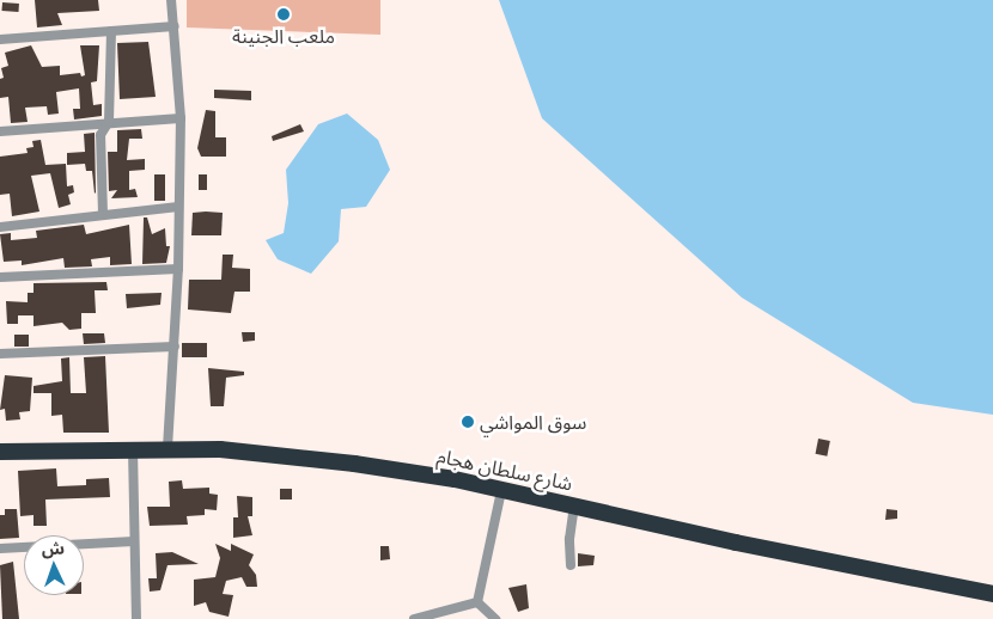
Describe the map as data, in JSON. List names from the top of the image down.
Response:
{
  "streets": {
    "highway": ["شارع سلطان هجام"]
  },
  "places": ["ملعب الجنينة", "سوق المواشي"],
  "north": "top"
}
